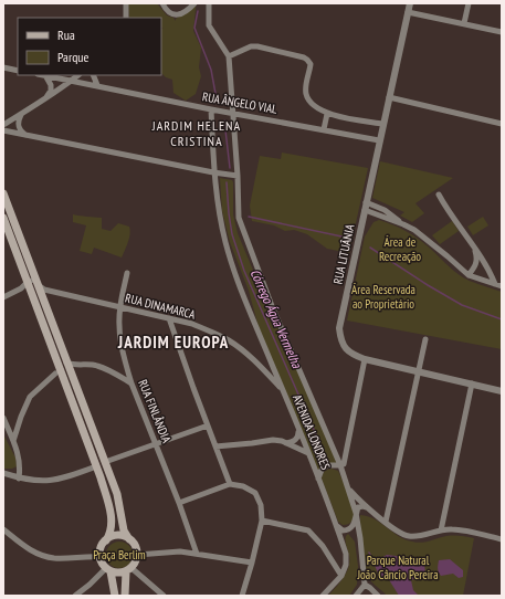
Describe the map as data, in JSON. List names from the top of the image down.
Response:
{
  "streets": {
    "street": [
      "RUA ÂNGELO VIAL",
      "RUA LITUÂNIA",
      "RUA DINAMARCA",
      "RUA FINLÂNDIA",
      "AVENIDA LONDRES"
    ]
  },
  "crossings": [
    ["RUA ÂNGELO VIAL", "RUA LITUÂNIA"],
    ["RUA ÂNGELO VIAL", "AVENIDA LONDRES"],
    ["RUA DINAMARCA", "RUA FINLÂNDIA"],
    ["RUA DINAMARCA", "AVENIDA LONDRES"]
  ],
  "districts": ["JARDIM HELENA CRISTINA", "JARDIM EUROPA"],
  "water": ["Córrego Água Vermelha"],
  "parks": [
    "Área de Recreação",
    "Área Reservada ao Proprietário",
    "Praça Berlim",
    "Parque Natural João Câncio Pereira"
  ],
  "legend": ["Rua", "Parque"]
}
